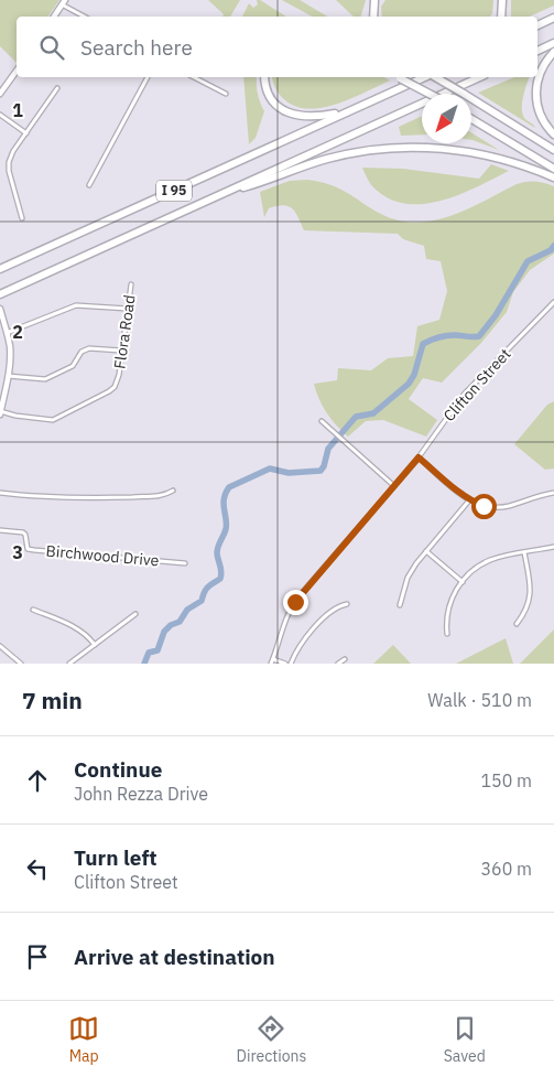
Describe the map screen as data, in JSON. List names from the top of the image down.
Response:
{
  "streets": {
    "highway": ["I 95"],
    "street": ["Flora Road", "Clifton Street", "Birchwood Drive"]
  },
  "north": "bottom left",
  "page": {
    "search": "Search here",
    "heading": ["7 min", "Walk · 510 m"],
    "list": [
      ["Continue", "John Rezza Drive", "150 m"],
      ["Turn left", "Clifton Street", "360 m"],
      "Arrive at destination"
    ],
    "nav": ["Map", "Directions", "Saved"]
  },
  "grid": {
    "rows": ["1", "2", "3"]
  }
}
